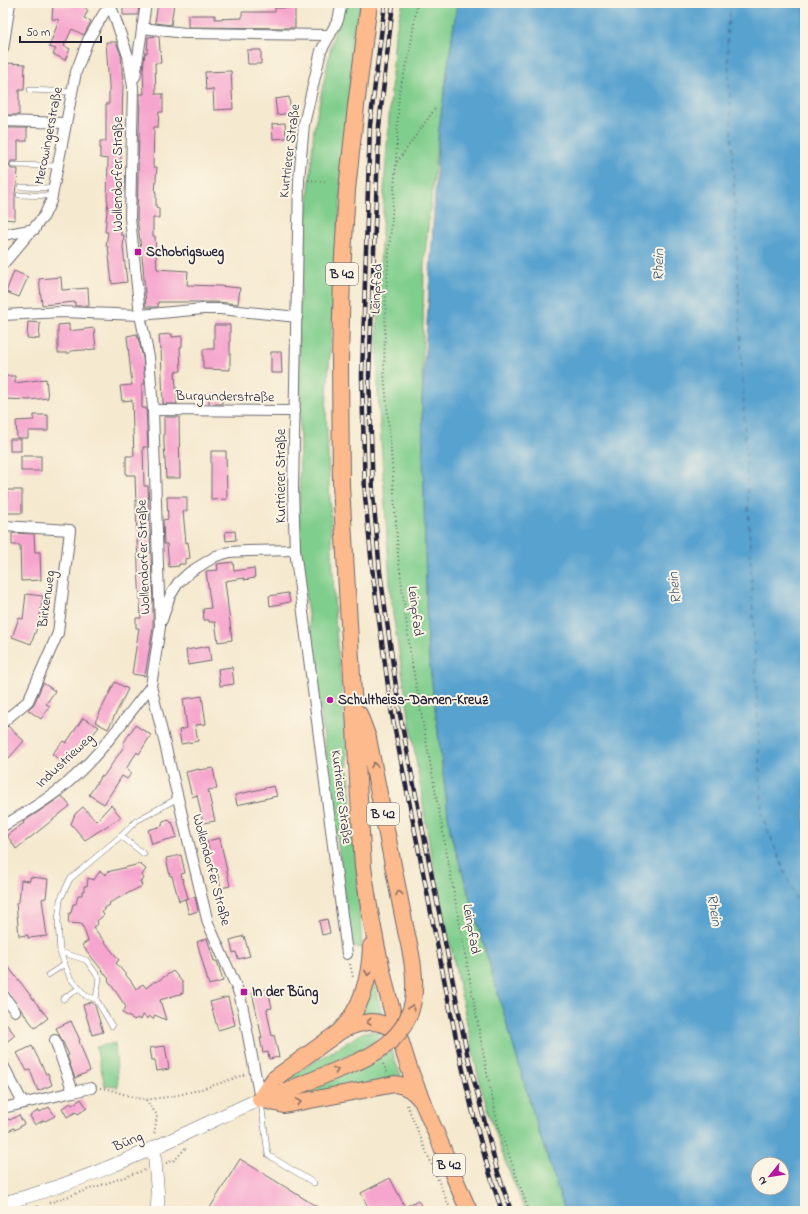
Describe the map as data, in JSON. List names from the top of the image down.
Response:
{
  "streets": {
    "main road": ["B 42"],
    "street": [
      "Merowingerstraße",
      "Kurtrierer Straße",
      "Wollendorfer Straße",
      "Burgunderstraße",
      "Birkenweg",
      "Industrieweg",
      "Büng"
    ],
    "path": ["Leinpfad"]
  },
  "crossings": [
    ["Merowingerstraße", "Wollendorfer Straße"],
    ["Kurtrierer Straße", "Burgunderstraße"],
    ["Wollendorfer Straße", "B 42"],
    ["Wollendorfer Straße", "Burgunderstraße"],
    ["Wollendorfer Straße", "Industrieweg"],
    ["Wollendorfer Straße", "Büng"],
    ["B 42", "Büng"]
  ],
  "water": ["Rhein"],
  "places": {
    "transit": ["Schobrigsweg", "In der Büng"],
    "other": ["Schultheiss-Damen-Kreuz"]
  },
  "scale_bar": "50 m",
  "north": "bottom left"
}
